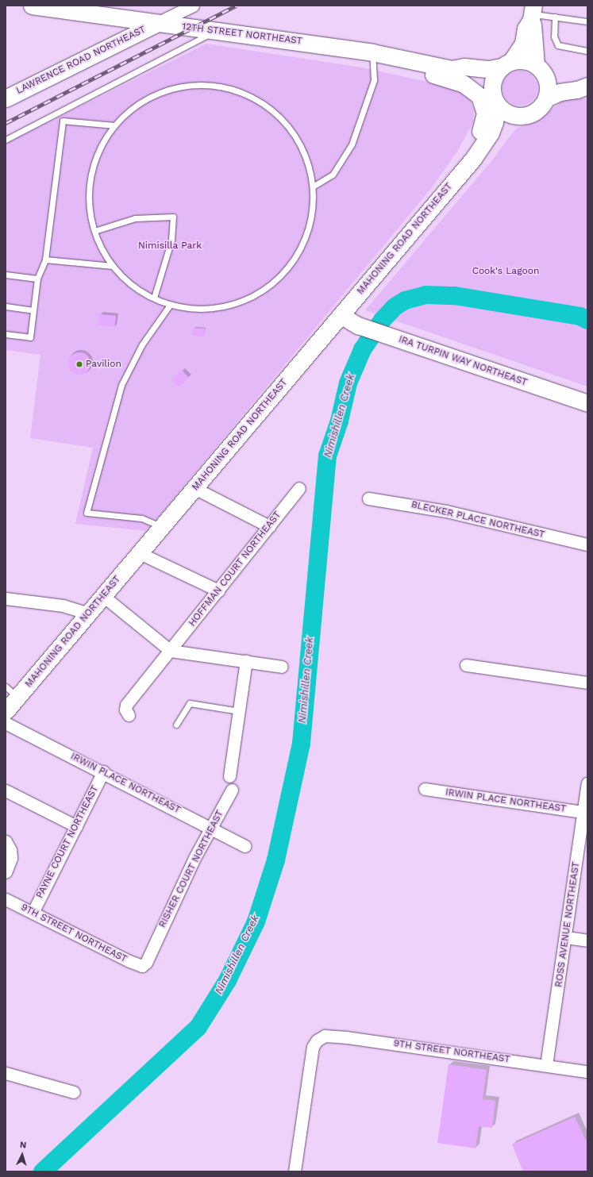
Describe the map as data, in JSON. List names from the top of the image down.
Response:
{
  "streets": {
    "main road": [
      "12TH STREET NORTHEAST",
      "LAWRENCE ROAD NORTHEAST",
      "MAHONING ROAD NORTHEAST",
      "IRA TURPIN WAY NORTHEAST"
    ],
    "street": [
      "BLECKER PLACE NORTHEAST",
      "HOFFMAN COURT NORTHEAST",
      "IRWIN PLACE NORTHEAST",
      "PAYNE COURT NORTHEAST",
      "RISHER COURT NORTHEAST",
      "ROSS AVENUE NORTHEAST",
      "9TH STREET NORTHEAST"
    ]
  },
  "crossings": [
    ["12TH STREET NORTHEAST", "LAWRENCE ROAD NORTHEAST"],
    ["12TH STREET NORTHEAST", "MAHONING ROAD NORTHEAST"],
    ["MAHONING ROAD NORTHEAST", "IRA TURPIN WAY NORTHEAST"],
    ["IRWIN PLACE NORTHEAST", "PAYNE COURT NORTHEAST"],
    ["IRWIN PLACE NORTHEAST", "RISHER COURT NORTHEAST"],
    ["IRWIN PLACE NORTHEAST", "ROSS AVENUE NORTHEAST"],
    ["PAYNE COURT NORTHEAST", "9TH STREET NORTHEAST"],
    ["RISHER COURT NORTHEAST", "9TH STREET NORTHEAST"],
    ["ROSS AVENUE NORTHEAST", "9TH STREET NORTHEAST"]
  ],
  "water": ["Nimishillen Creek"],
  "parks": ["Nimisilla Park", "Cook's Lagoon"],
  "places": ["Pavilion"],
  "north": "top"
}
